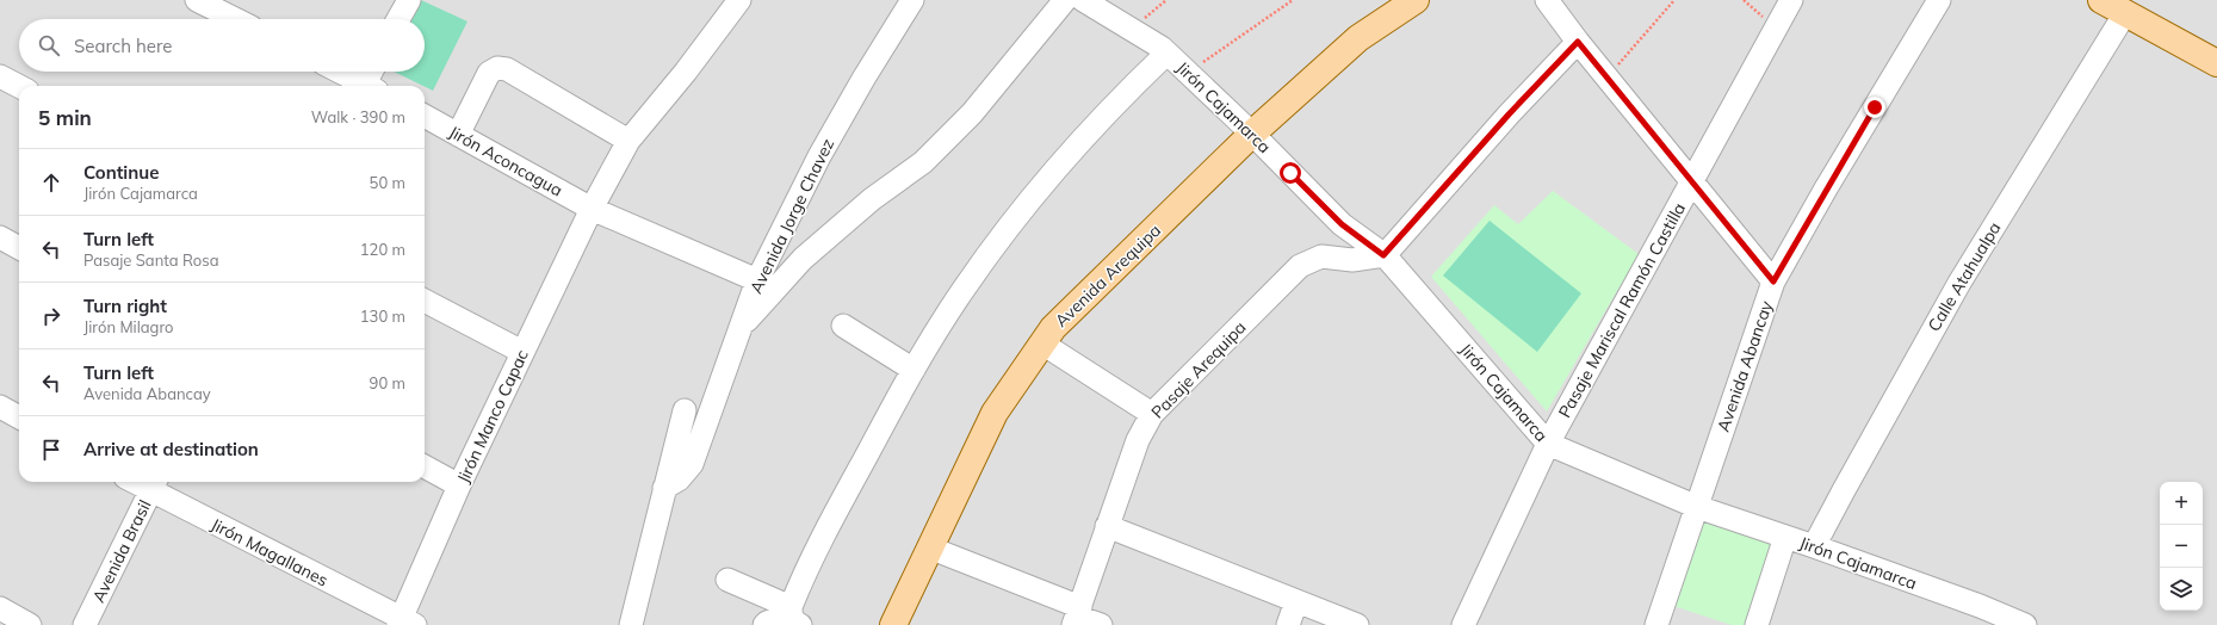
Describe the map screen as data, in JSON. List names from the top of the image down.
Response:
{
  "streets": {
    "main road": ["Avenida Arequipa"],
    "street": [
      "Jirón Cajamarca",
      "Jirón Aconcagua",
      "Avenida Jorge Chavez",
      "Calle Atahualpa",
      "Pasaje Mariscal Ramón Castilla",
      "Avenida Abancay",
      "Pasaje Arequipa",
      "Jirón Manco Capac",
      "Avenida Brasil",
      "Jirón Magallanes"
    ]
  },
  "crossings": [
    ["Jirón Cajamarca", "Avenida Arequipa"],
    ["Jirón Cajamarca", "Calle Atahualpa"],
    ["Jirón Cajamarca", "Pasaje Mariscal Ramón Castilla"],
    ["Jirón Cajamarca", "Avenida Abancay"],
    ["Jirón Cajamarca", "Pasaje Arequipa"],
    ["Jirón Aconcagua", "Avenida Jorge Chavez"],
    ["Jirón Aconcagua", "Jirón Manco Capac"],
    ["Jirón Manco Capac", "Jirón Magallanes"],
    ["Avenida Brasil", "Jirón Magallanes"]
  ],
  "page": {
    "search": "Search here",
    "heading": ["5 min", "Walk · 390 m"],
    "list": [
      ["Continue", "Jirón Cajamarca", "50 m"],
      ["Turn left", "Pasaje Santa Rosa", "120 m"],
      ["Turn right", "Jirón Milagro", "130 m"],
      ["Turn left", "Avenida Abancay", "90 m"],
      "Arrive at destination"
    ],
    "map_buttons": ["+", "−"]
  }
}
